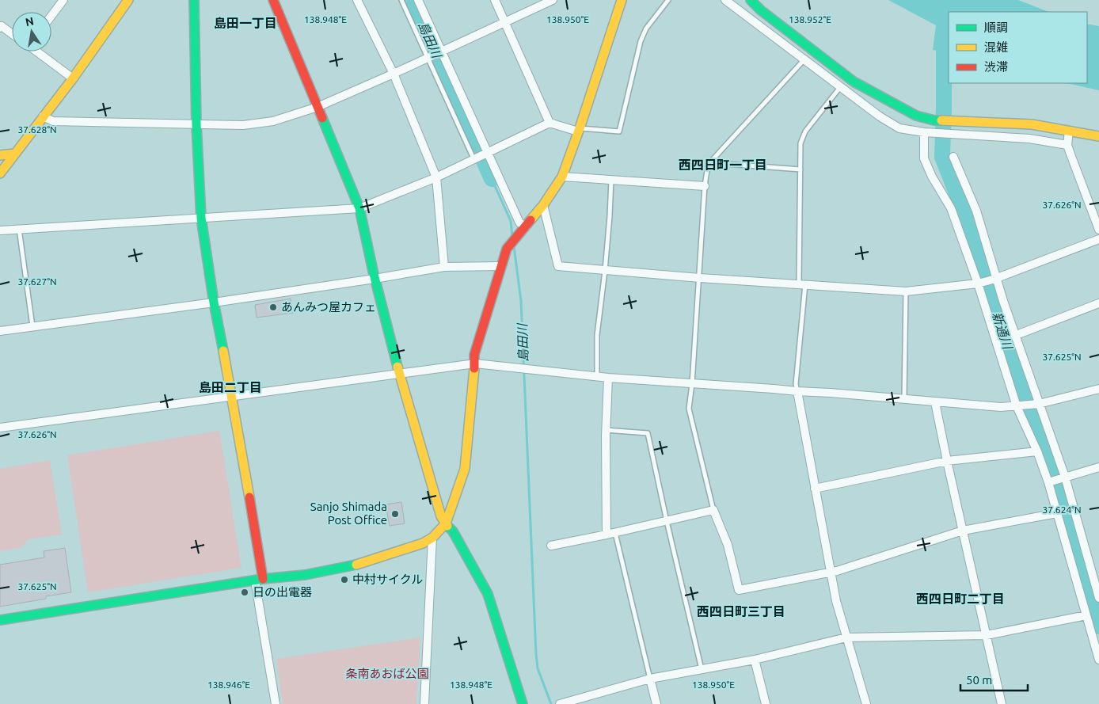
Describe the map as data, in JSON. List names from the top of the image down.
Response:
{
  "districts": [
    "島田一丁目",
    "西四日町一丁目",
    "島田二丁目",
    "西四日町二丁目",
    "西四日町三丁目"
  ],
  "water": ["島田川", "新通川"],
  "parks": ["条南あおば公園"],
  "places": [
    "あんみつ屋カフェ",
    "Sanjo Shimada Post Office",
    "中村サイクル",
    "日の出電器"
  ],
  "legend": ["順調", "混雑", "渋滞"],
  "scale_bar": "50 m",
  "north": "top",
  "coordinates": [
    "138.948°E",
    "138.950°E",
    "138.952°E",
    "37.628°N",
    "37.626°N",
    "37.627°N",
    "37.625°N",
    "37.624°N",
    "138.946°E"
  ]
}
